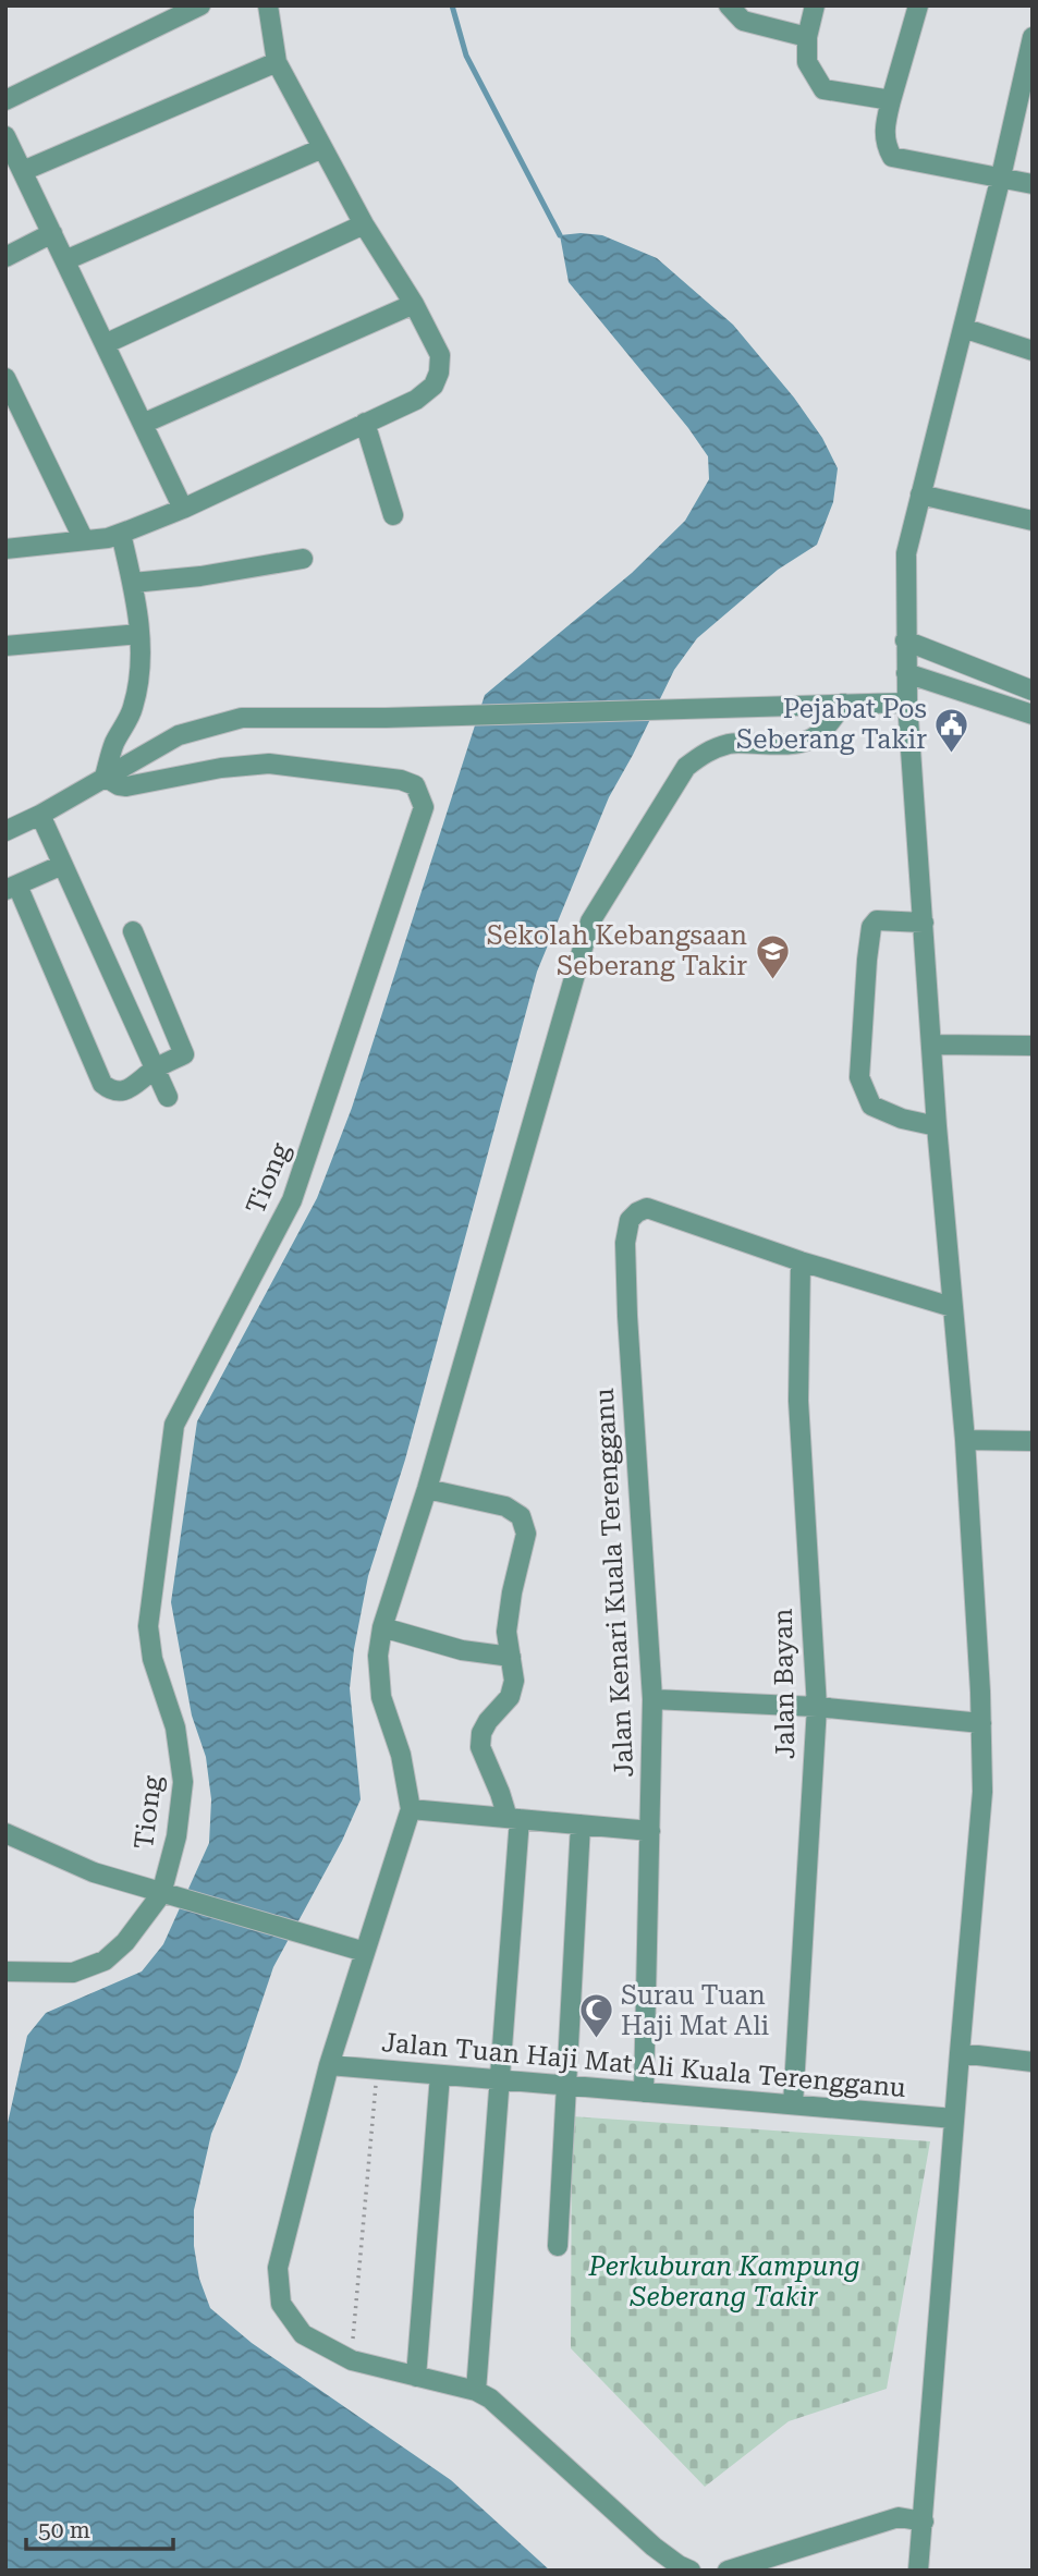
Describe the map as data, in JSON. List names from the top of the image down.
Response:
{
  "streets": {
    "street": [
      "Tiong",
      "Jalan Kenari Kuala Terengganu",
      "Jalan Bayan",
      "Jalan Tuan Haji Mat Ali Kuala Terengganu"
    ]
  },
  "crossings": [
    ["Jalan Kenari Kuala Terengganu", "Jalan Bayan"],
    ["Jalan Kenari Kuala Terengganu", "Jalan Tuan Haji Mat Ali Kuala Terengganu"],
    ["Jalan Bayan", "Jalan Tuan Haji Mat Ali Kuala Terengganu"]
  ],
  "parks": ["Perkuburan Kampung Seberang Takir"],
  "places": {
    "public building": ["Pejabat Pos Seberang Takir"],
    "school or university": ["Sekolah Kebangsaan Seberang Takir"],
    "mosque": ["Surau Tuan Haji Mat Ali"]
  },
  "scale_bar": "50 m"
}
